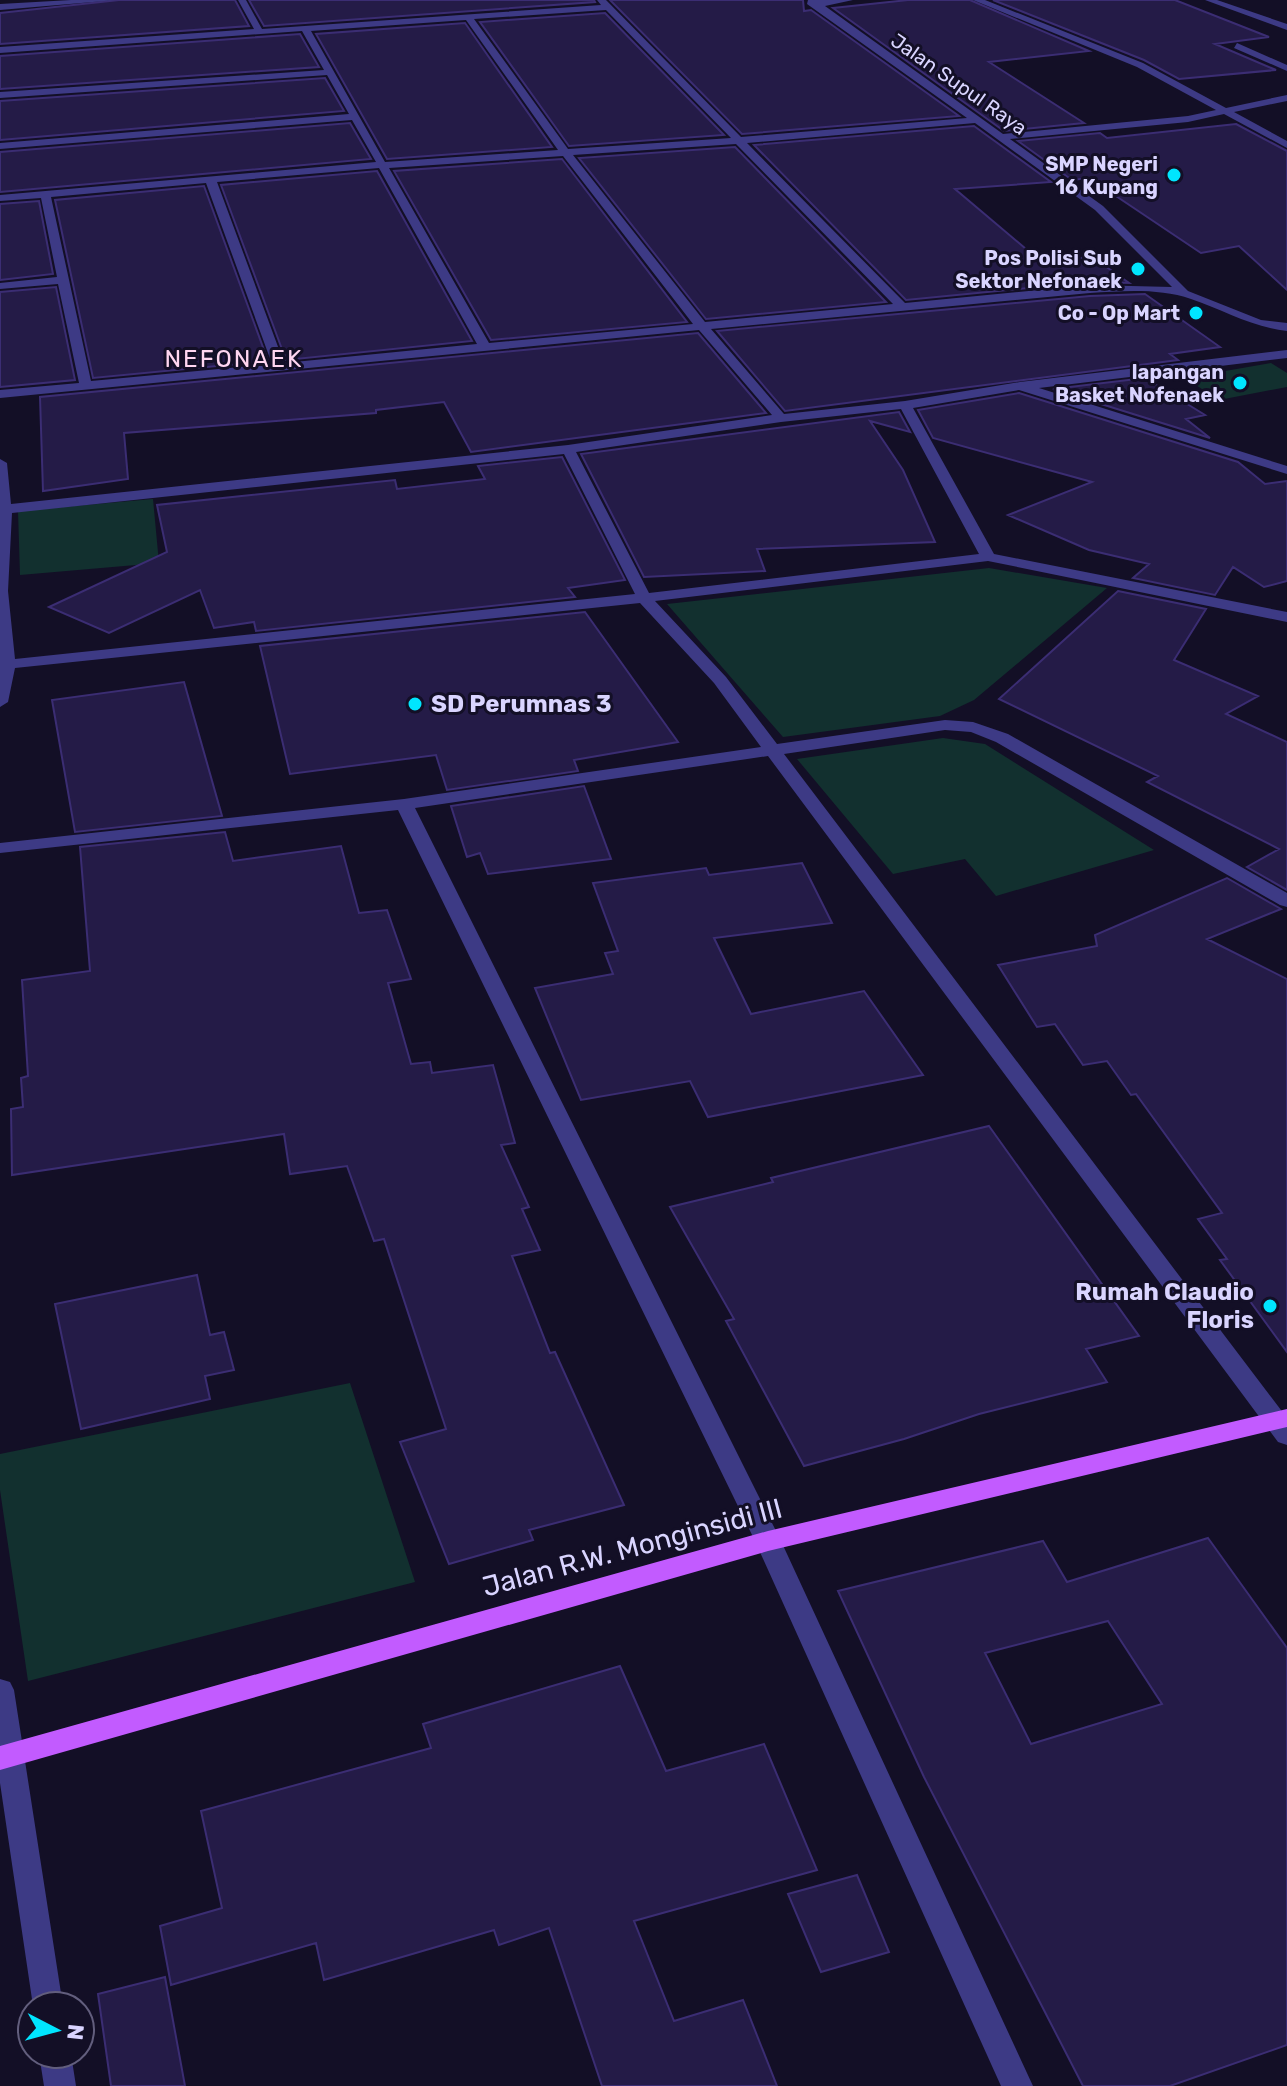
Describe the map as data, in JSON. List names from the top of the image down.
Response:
{
  "streets": {
    "main road": ["Jalan R.W. Monginsidi III"],
    "street": ["Jalan Supul Raya"]
  },
  "districts": ["NEFONAEK"],
  "places": [
    "SMP Negeri 16 Kupang",
    "Pos Polisi Sub Sektor Nefonaek",
    "Co - Op Mart",
    "lapangan Basket Nofenaek",
    "SD Perumnas 3",
    "Rumah Claudio Floris"
  ],
  "north": "right"
}
